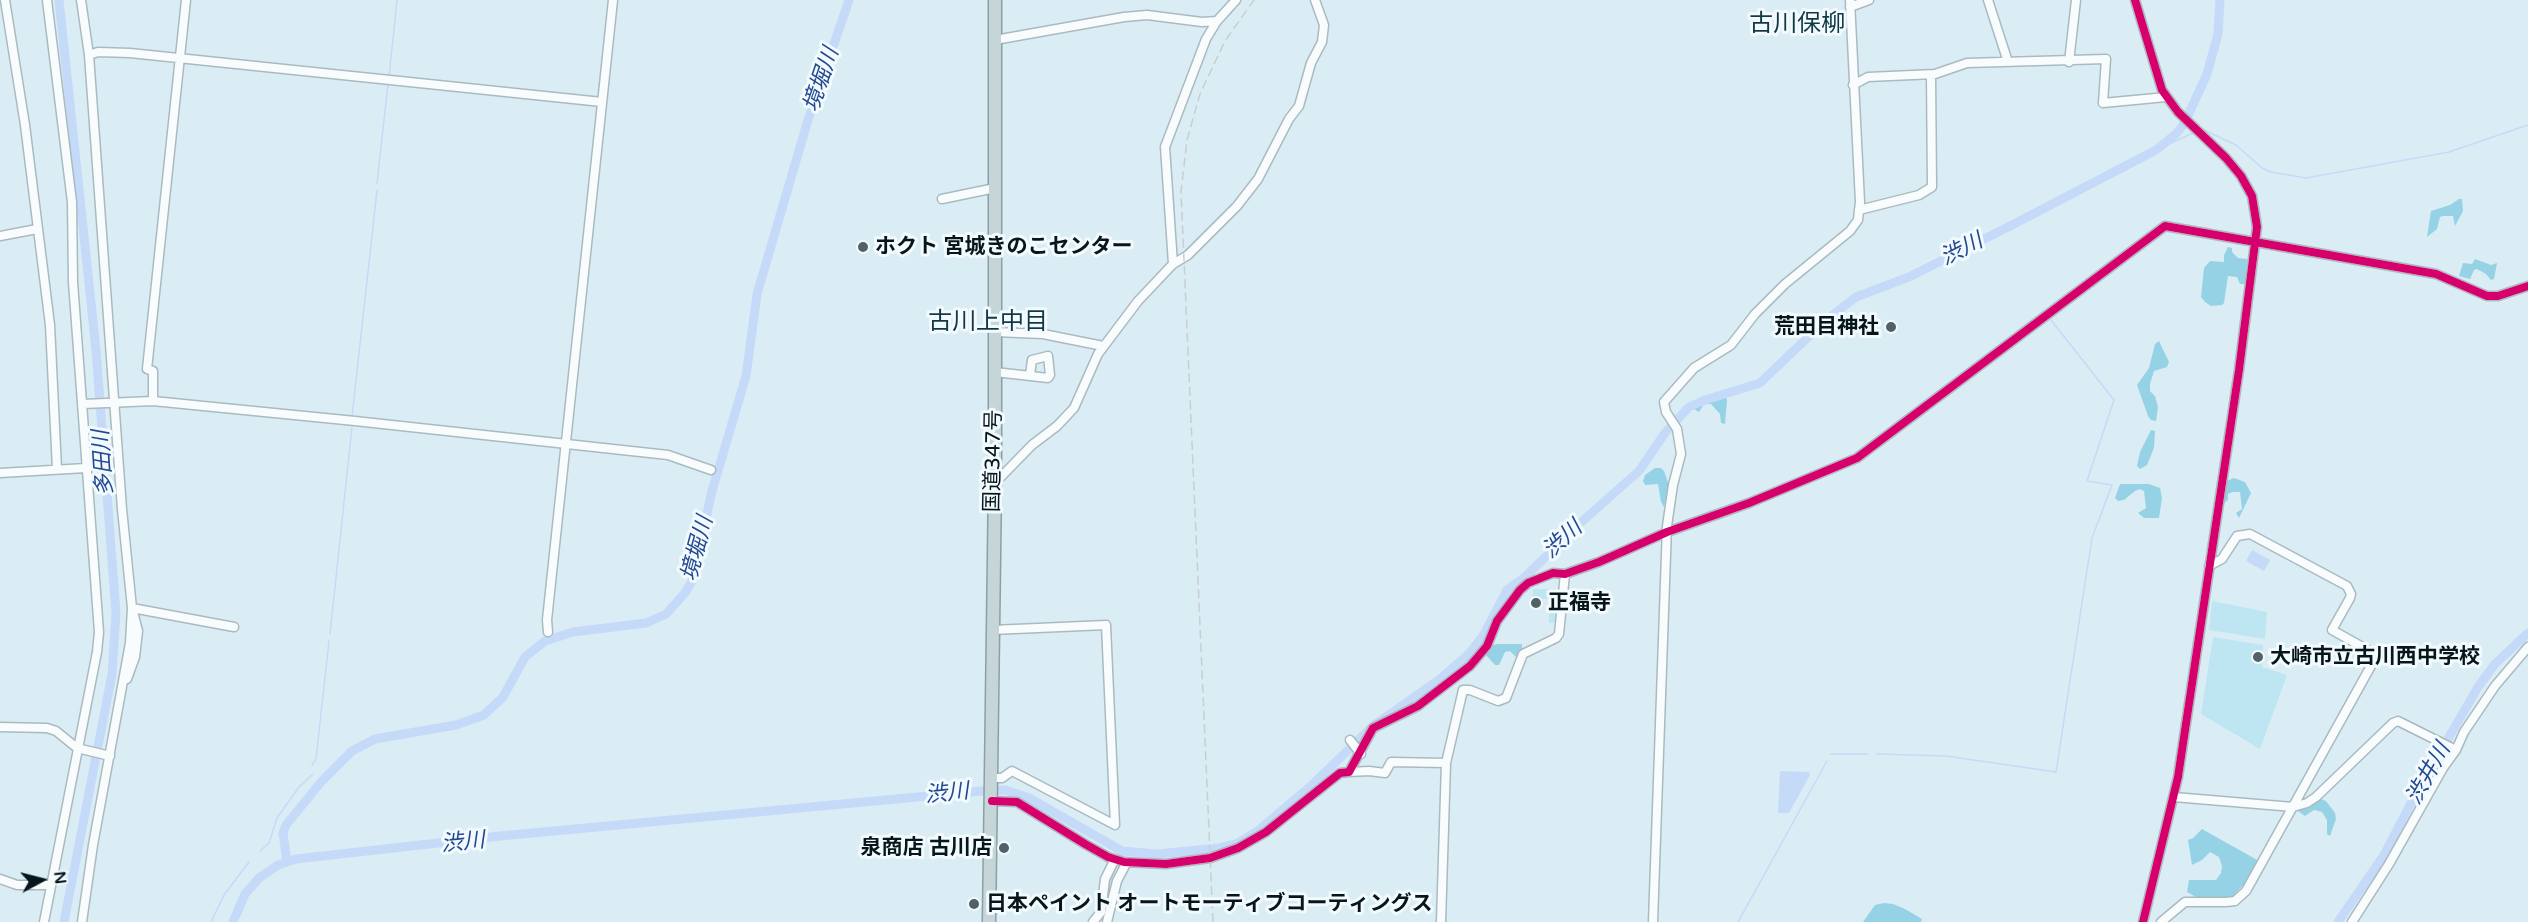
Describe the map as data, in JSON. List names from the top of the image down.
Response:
{
  "streets": {
    "highway": ["国道347号"]
  },
  "districts": ["古川保柳", "古川上中目"],
  "water": [
    "境堀川",
    "渋川",
    "多田川",
    "渋井川"
  ],
  "places": [
    "ホクト 宮城きのこセンター",
    "荒田目神社",
    "正福寺",
    "大崎市立古川西中学校",
    "泉商店 古川店",
    "日本ペイント オートモーティブコーティングス"
  ],
  "north": "right"
}
